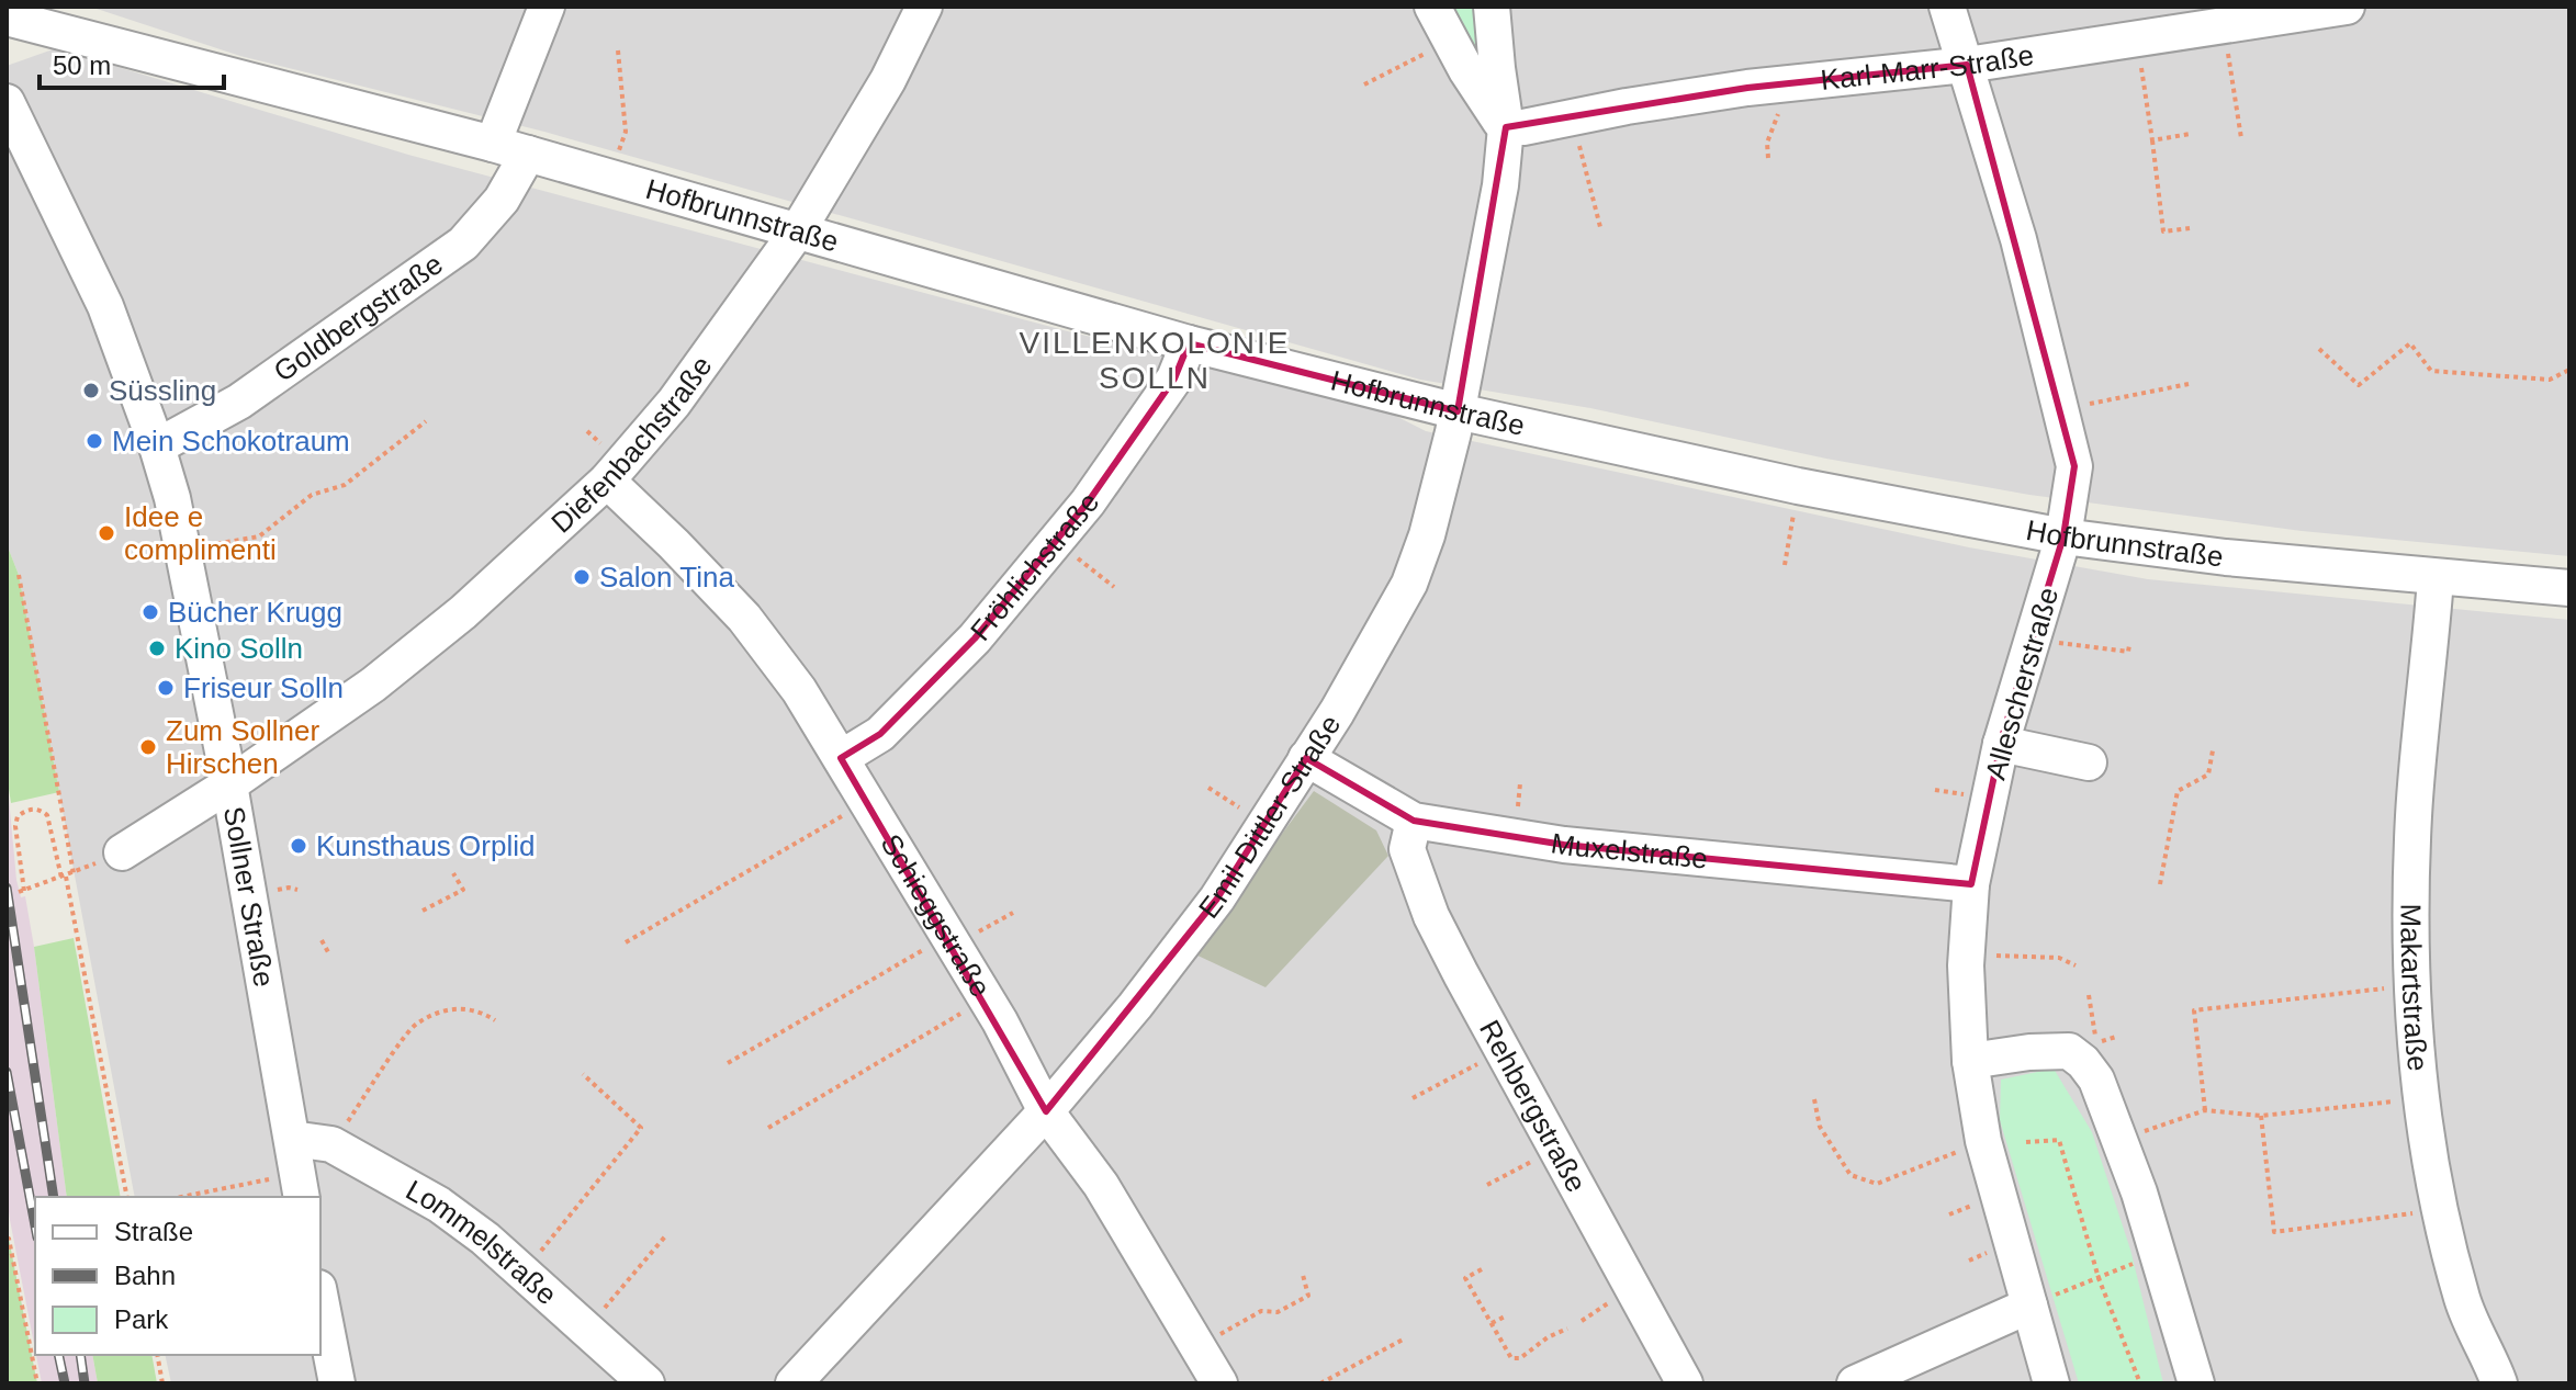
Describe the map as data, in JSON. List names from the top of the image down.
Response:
{
  "streets": {
    "street": [
      "Karl-Marr-Straße",
      "Hofbrunnstraße",
      "Goldbergstraße",
      "Diefenbachstraße",
      "Fröhlichstraße",
      "Allescherstraße",
      "Emil-Dittler-Straße",
      "Muxelstraße",
      "Sollner Straße",
      "Schieggstraße",
      "Makartstraße",
      "Rehbergstraße",
      "Lommelstraße"
    ]
  },
  "crossings": [
    ["Karl-Marr-Straße", "Allescherstraße"],
    ["Karl-Marr-Straße", "Emil-Dittler-Straße"],
    ["Hofbrunnstraße", "Goldbergstraße"],
    ["Hofbrunnstraße", "Diefenbachstraße"],
    ["Hofbrunnstraße", "Fröhlichstraße"],
    ["Hofbrunnstraße", "Allescherstraße"],
    ["Hofbrunnstraße", "Emil-Dittler-Straße"],
    ["Hofbrunnstraße", "Makartstraße"],
    ["Goldbergstraße", "Sollner Straße"],
    ["Diefenbachstraße", "Sollner Straße"],
    ["Diefenbachstraße", "Schieggstraße"],
    ["Fröhlichstraße", "Schieggstraße"],
    ["Allescherstraße", "Muxelstraße"],
    ["Emil-Dittler-Straße", "Muxelstraße"],
    ["Emil-Dittler-Straße", "Schieggstraße"],
    ["Muxelstraße", "Rehbergstraße"],
    ["Sollner Straße", "Lommelstraße"]
  ],
  "districts": ["VILLENKOLONIE SOLLN"],
  "places": [
    "Süssling",
    "Mein Schokotraum",
    "Idee e complimenti",
    "Salon Tina",
    "Bücher Krugg",
    "Kino Solln",
    "Friseur Solln",
    "Zum Sollner Hirschen",
    "Kunsthaus Orplid"
  ],
  "legend": ["Straße", "Bahn", "Park"],
  "scale_bar": "50 m"
}
